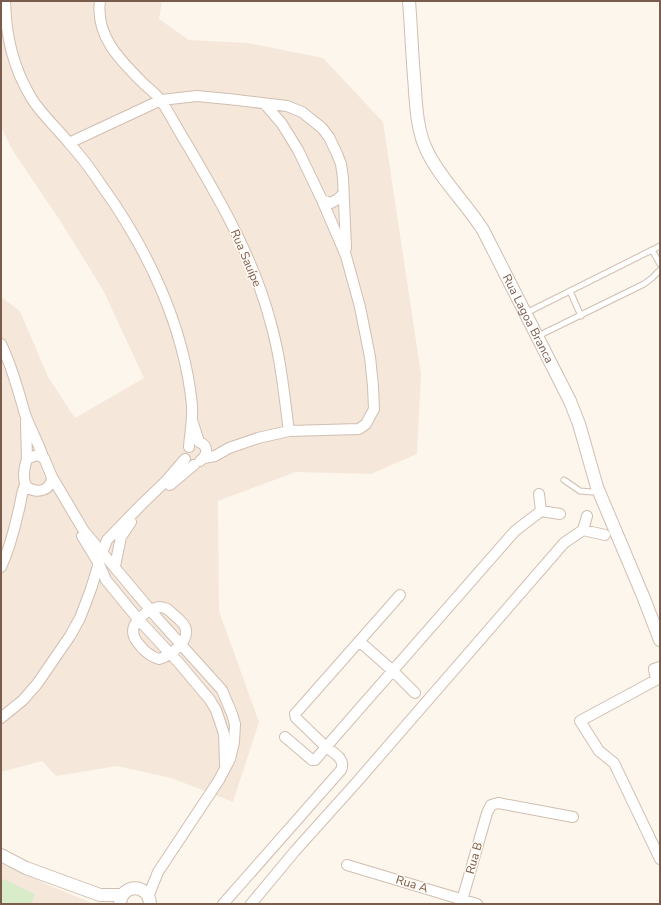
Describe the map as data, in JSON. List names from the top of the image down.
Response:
{
  "streets": {
    "street": [
      "Rua Sauípe",
      "Rua Lagoa Branca",
      "Rua B",
      "Rua A"
    ]
  },
  "crossings": [
    ["Rua B", "Rua A"]
  ]
}
